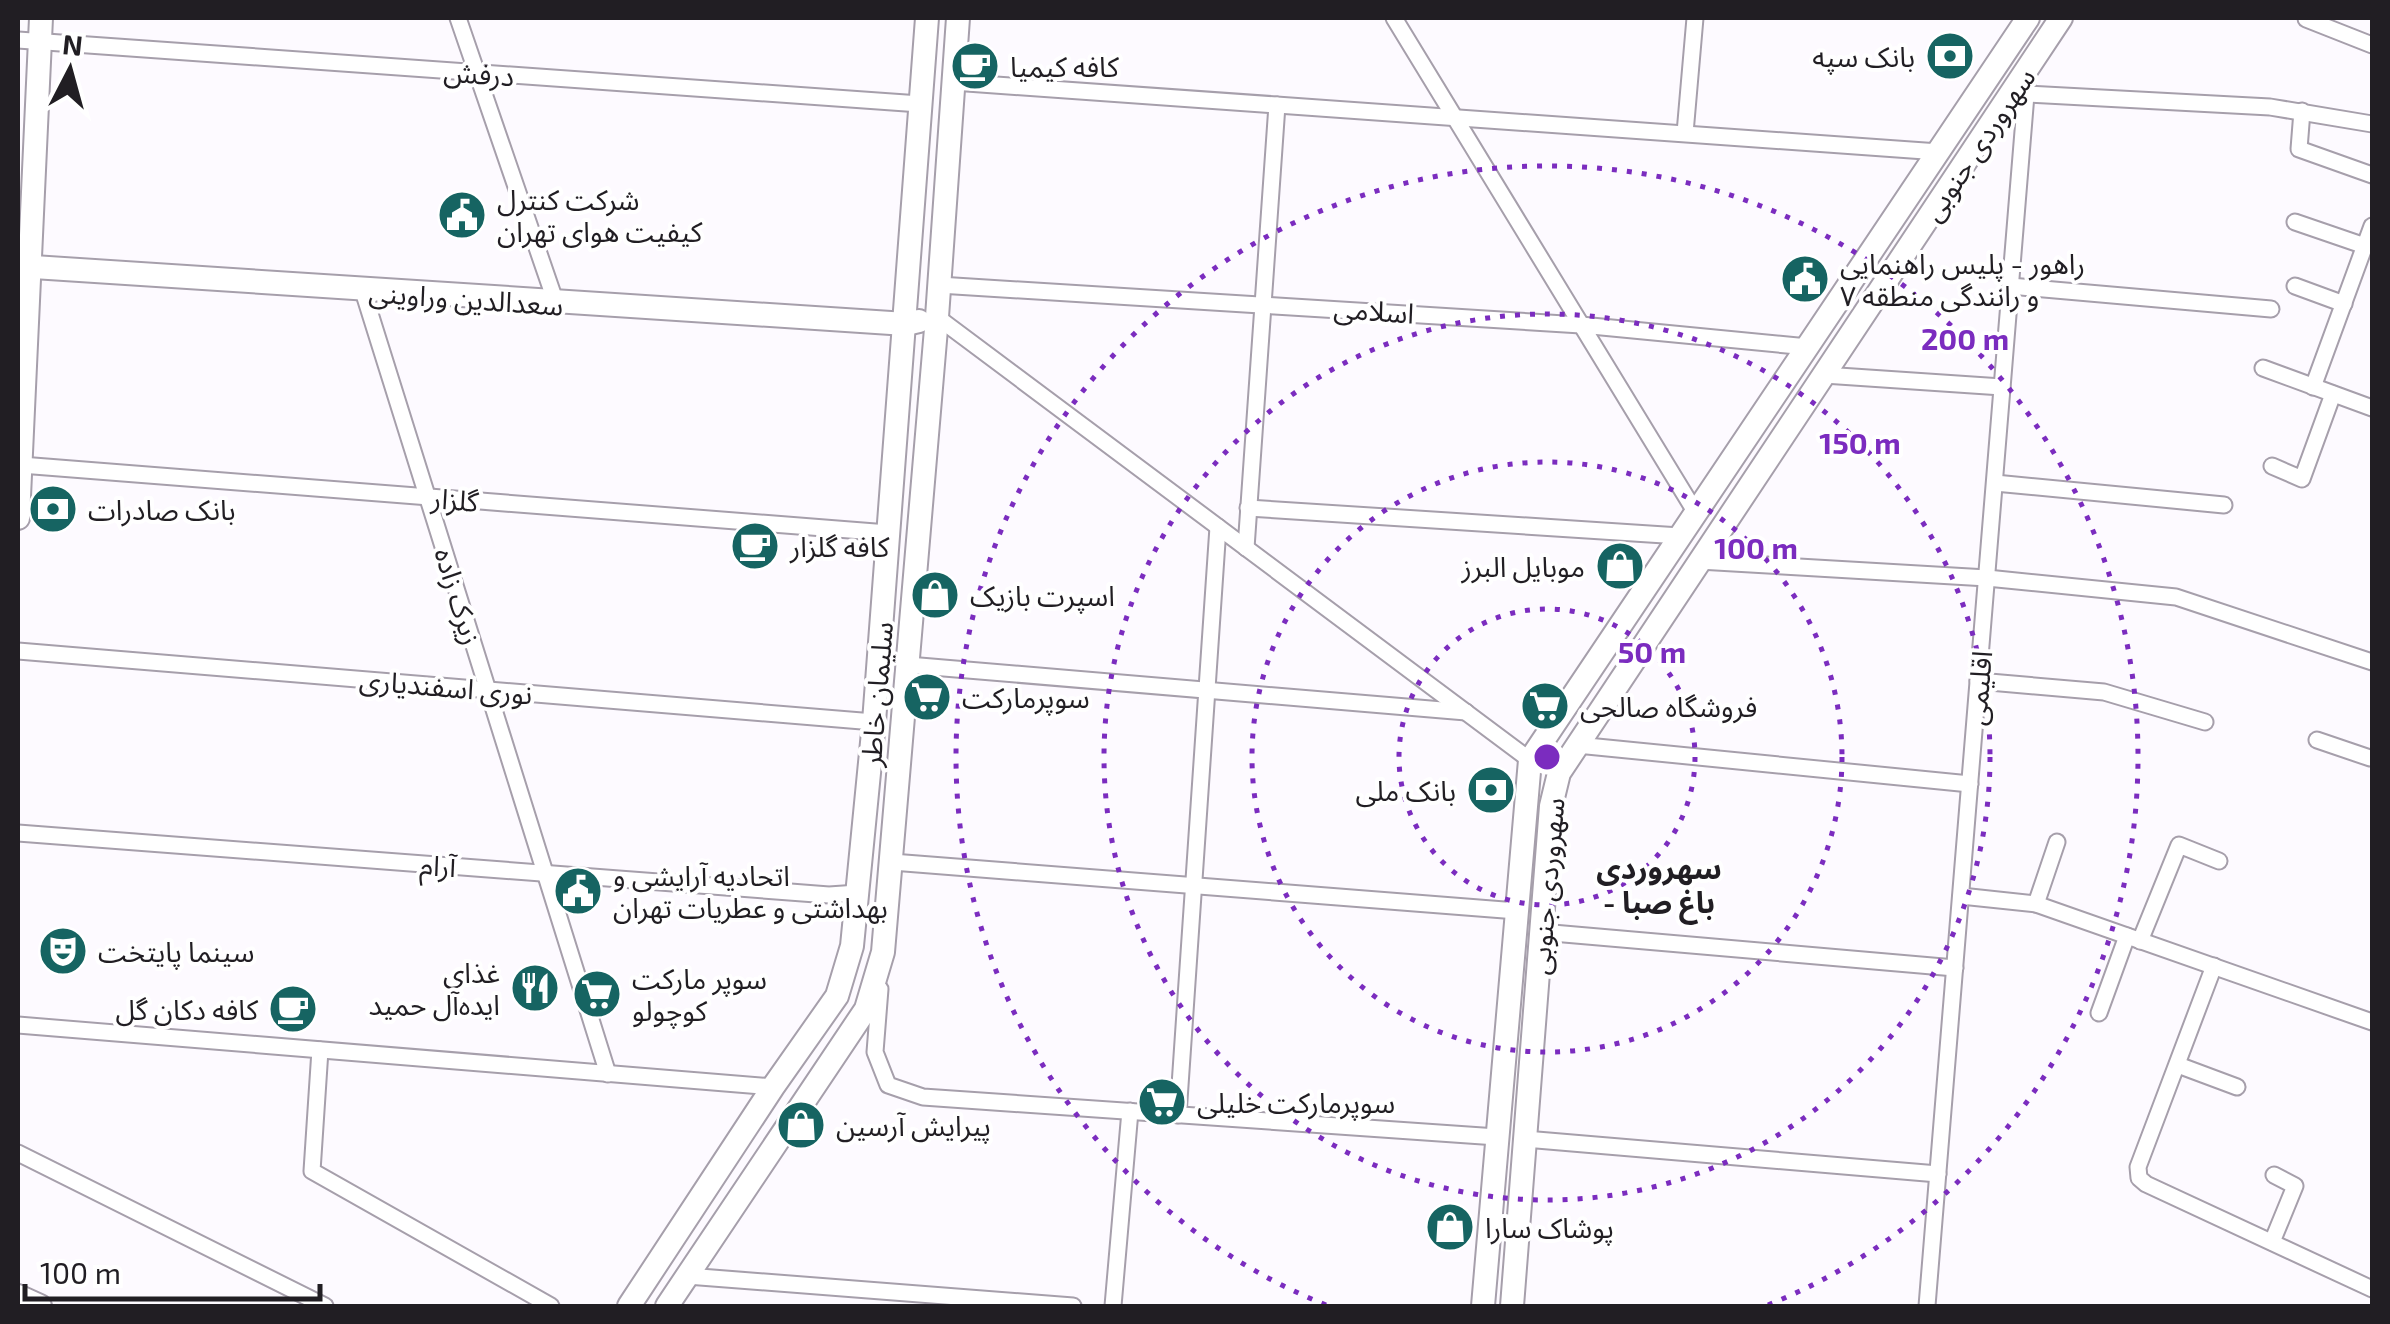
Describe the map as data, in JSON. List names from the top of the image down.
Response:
{
  "streets": {
    "main road": ["سهروردی جنوبی", "سعدالدین وراوینی", "سلیمان خاطر"],
    "street": [
      "درفش",
      "اسلامی",
      "گلزار",
      "زیرک زاده",
      "نوری اسفندیاری",
      "اقلیمی",
      "آرام"
    ]
  },
  "crossings": [
    ["درفش", "سلیمان خاطر"],
    ["سهروردی جنوبی", "اسلامی"],
    ["سهروردی جنوبی", "اقلیمی"],
    ["سعدالدین وراوینی", "زیرک زاده"],
    ["سعدالدین وراوینی", "سلیمان خاطر"],
    ["اسلامی", "سلیمان خاطر"],
    ["گلزار", "زیرک زاده"],
    ["گلزار", "سلیمان خاطر"],
    ["زیرک زاده", "نوری اسفندیاری"],
    ["زیرک زاده", "آرام"],
    ["نوری اسفندیاری", "سلیمان خاطر"],
    ["سلیمان خاطر", "آرام"]
  ],
  "districts": ["سهروردی - باغ صبا"],
  "places": {
    "bank": ["بانک سپه", "بانک صادرات", "بانک ملی"],
    "cafe": ["کافه کیمیا", "کافه گلزار", "کافه دکان گل"],
    "public building": ["شرکت کنترل کیفیت هوای تهران", "راهور - پلیس راهنمایی و رانندگی منطقه ۷", "اتحادیه آرایشی و بهداشتی و عطریات تهران"],
    "shop": [
      "موبایل البرز",
      "اسپرت بازیک",
      "پیرایش آرسین",
      "پوشاک سارا"
    ],
    "supermarket": [
      "سوپرمارکت",
      "فروشگاه صالحی",
      "سوپر مارکت کوچولو",
      "سوپرمارکت خلیلی"
    ],
    "theatre": ["سینما پایتخت"],
    "restaurant": ["غذای ایده‌آل حمید"]
  },
  "scale_bar": "100 m",
  "north": "top",
  "rings": [
    "200 m",
    "150 m",
    "100 m",
    "50 m"
  ]
}
